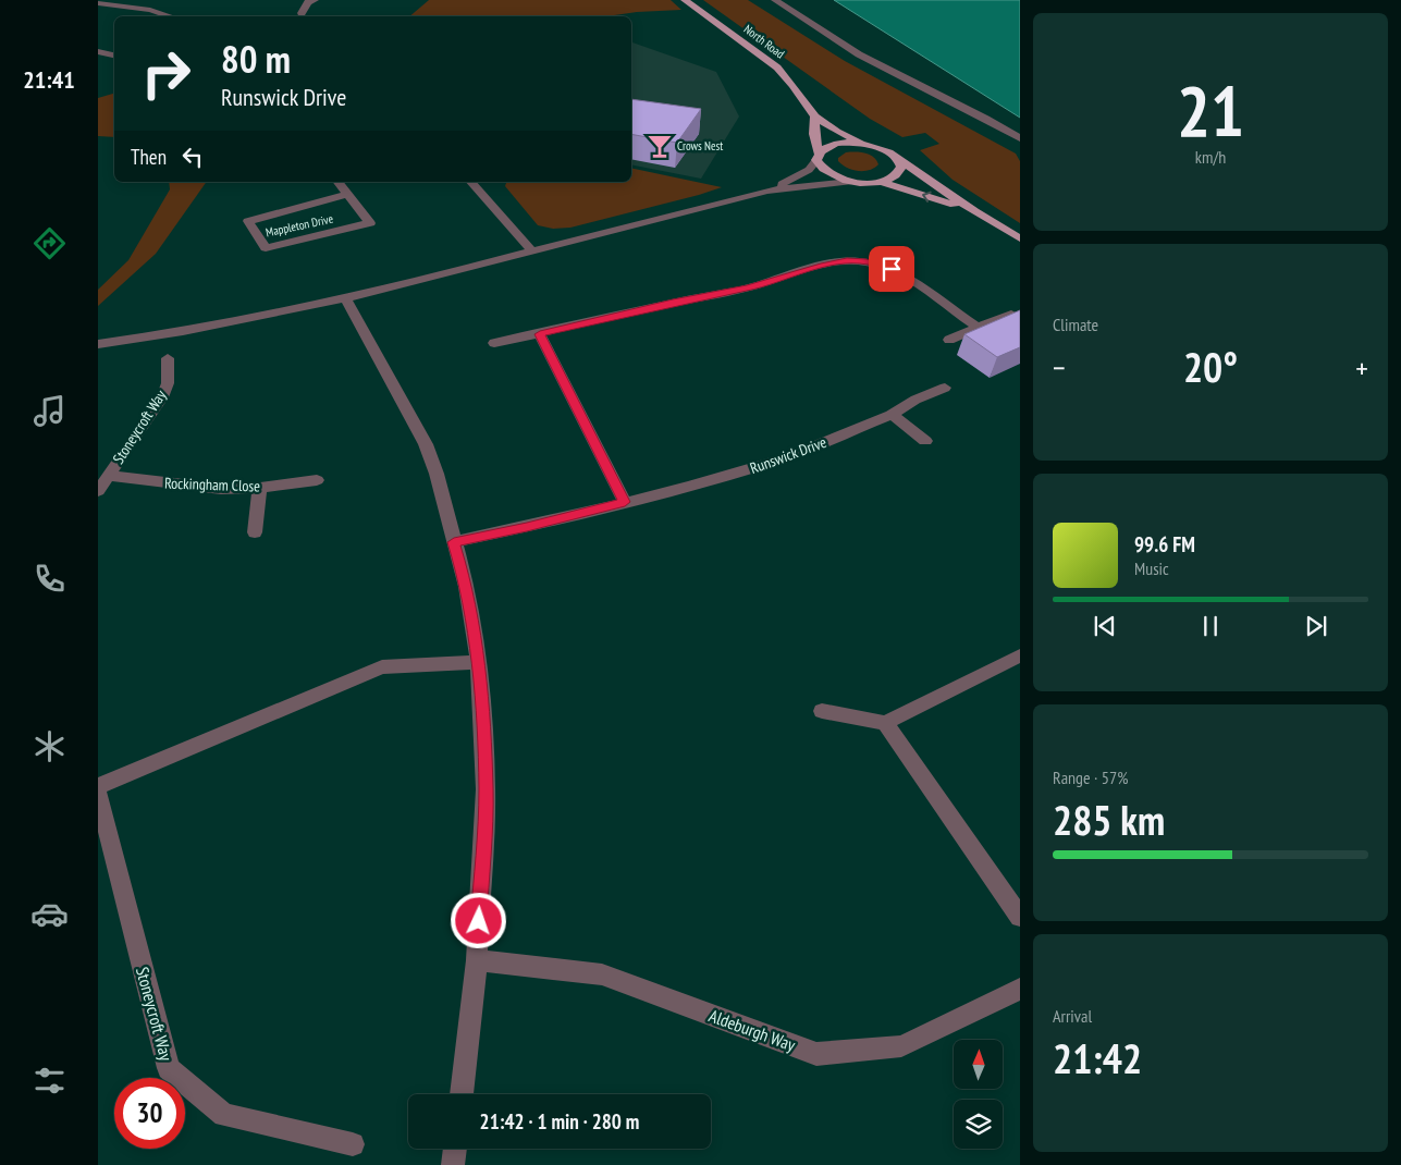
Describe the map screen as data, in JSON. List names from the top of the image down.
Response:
{
  "streets": {
    "main road": ["North Road"],
    "street": [
      "Mappleton Drive",
      "Stoneycroft Way",
      "Runswick Drive",
      "Rockingham Close",
      "Aldeburgh Way"
    ]
  },
  "crossings": [
    ["Stoneycroft Way", "Rockingham Close"]
  ],
  "places": {
    "bar": ["Crows Nest"]
  },
  "north": "top",
  "page": {
    "tabs": "21:41",
    "tile": [
      ["21", "km/h"],
      "Climate",
      ["Range · 57%", "285 km"],
      ["Arrival", "21:42"]
    ],
    "turn": ["80 m", "Runswick Drive"],
    "then": "Then",
    "heat": ["−", "20°", "+"],
    "song": ["99.6 FM", "Music"],
    "limit": "30",
    "trip": "21:42 · 1 min · 280 m"
  }
}
